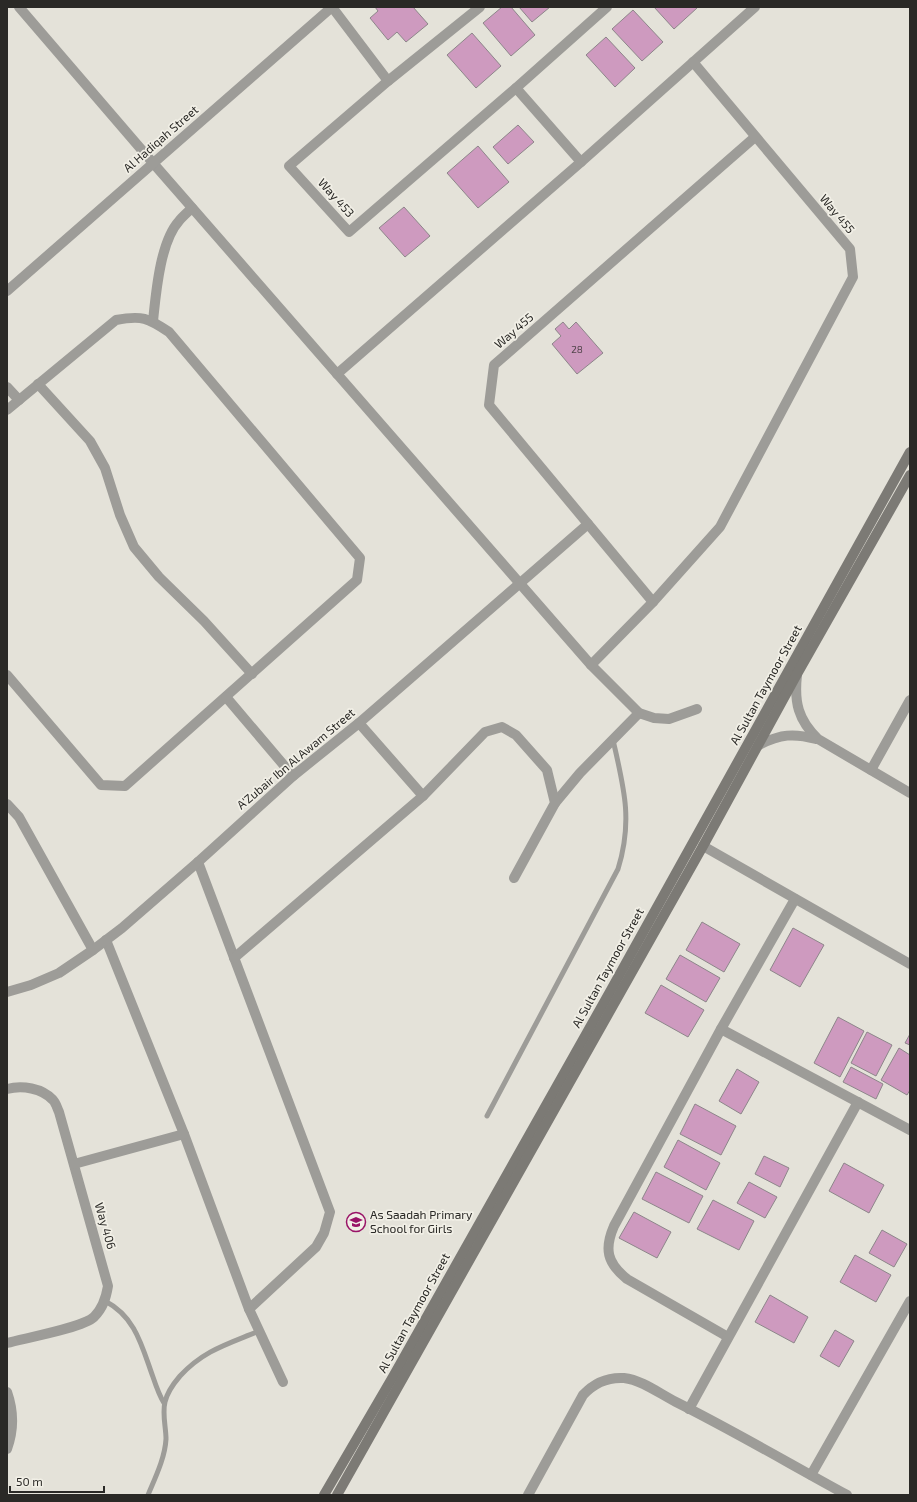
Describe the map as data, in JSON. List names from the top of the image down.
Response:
{
  "streets": {
    "main road": ["Al Sultan Taymoor Street"],
    "street": [
      "Al Hadiqah Street",
      "Way 453",
      "Way 455",
      "A'Zubair Ibn Al Awam Street",
      "Way 406"
    ]
  },
  "crossings": [
    ["Way 455", "A'Zubair Ibn Al Awam Street"]
  ],
  "places": {
    "school or university": ["As Saadah Primary School for Girls"]
  },
  "house_numbers": ["28"],
  "scale_bar": "50 m"
}
